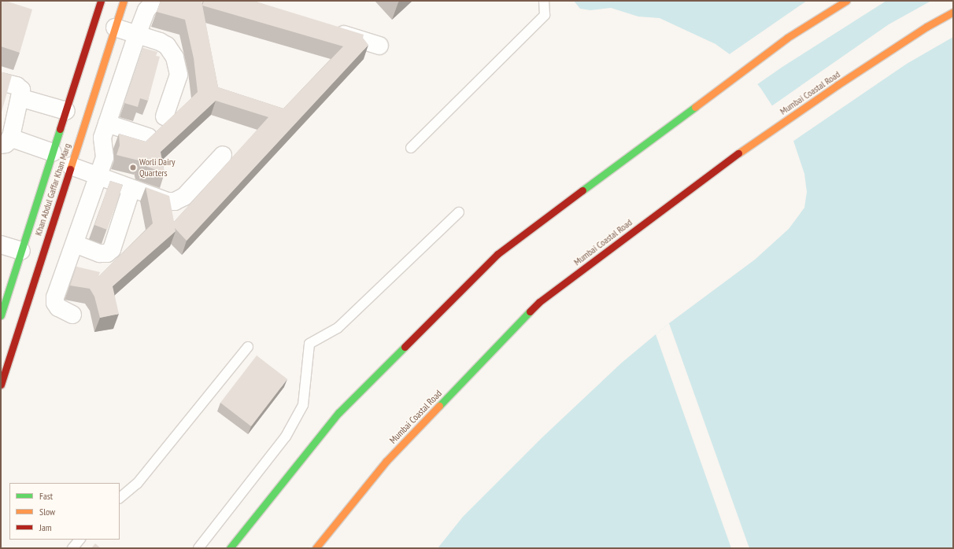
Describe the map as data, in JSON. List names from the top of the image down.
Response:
{
  "streets": {
    "main road": ["Mumbai Coastal Road", "Khan Abdul Gaffar Khan Marg"]
  },
  "places": ["Worli Dairy Quarters"],
  "legend": ["Fast", "Slow", "Jam"]
}
